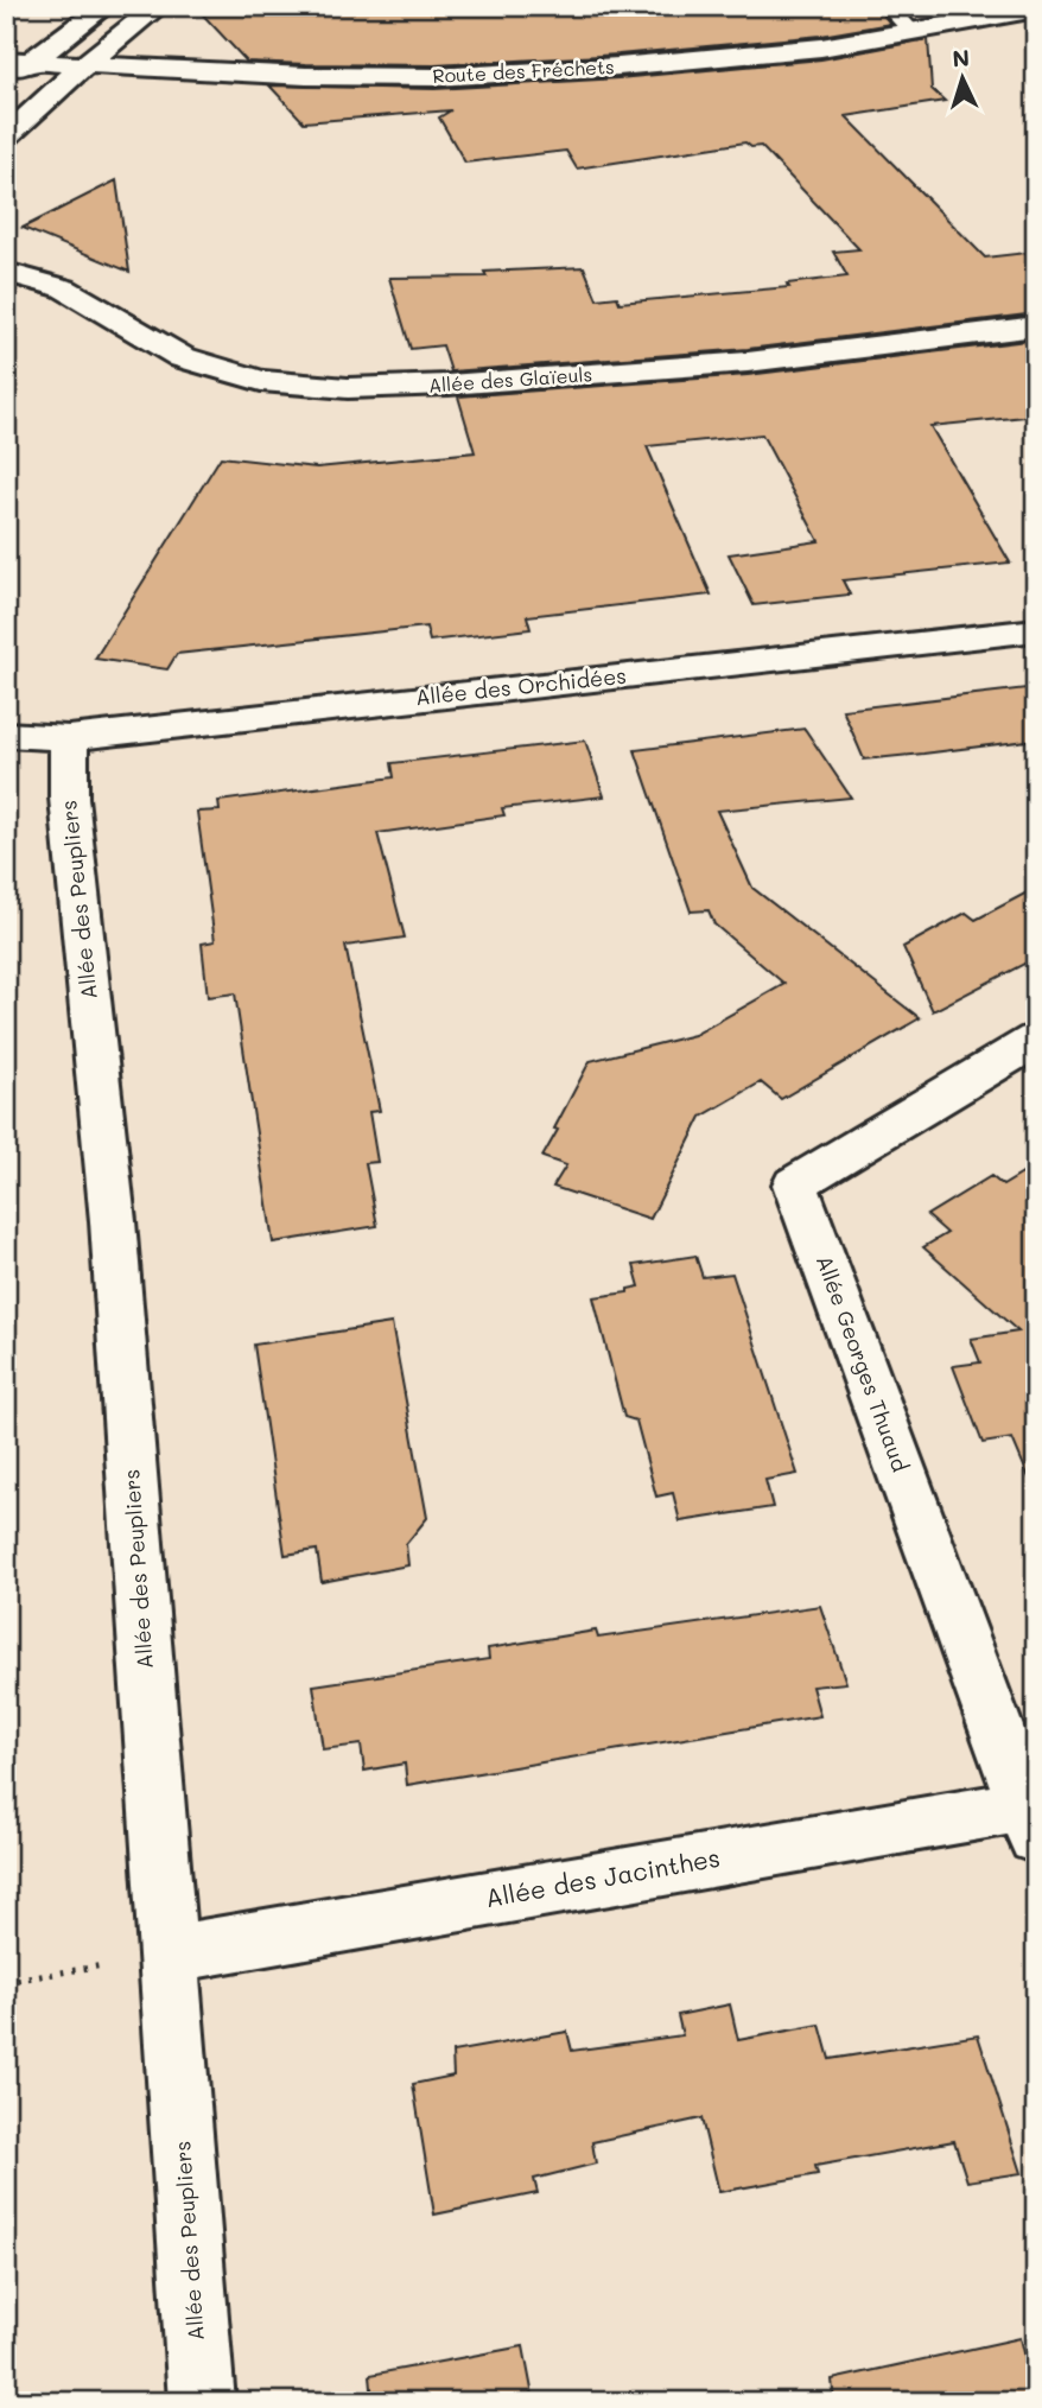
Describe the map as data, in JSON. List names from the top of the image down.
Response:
{
  "streets": {
    "street": [
      "Route des Fréchets",
      "Allée des Glaïeuls",
      "Allée des Orchidées",
      "Allée des Peupliers",
      "Allée Georges Thuaud",
      "Allée des Jacinthes"
    ]
  },
  "crossings": [
    ["Allée des Orchidées", "Allée des Peupliers"],
    ["Allée des Peupliers", "Allée des Jacinthes"],
    ["Allée Georges Thuaud", "Allée des Jacinthes"]
  ],
  "north": "top"
}
